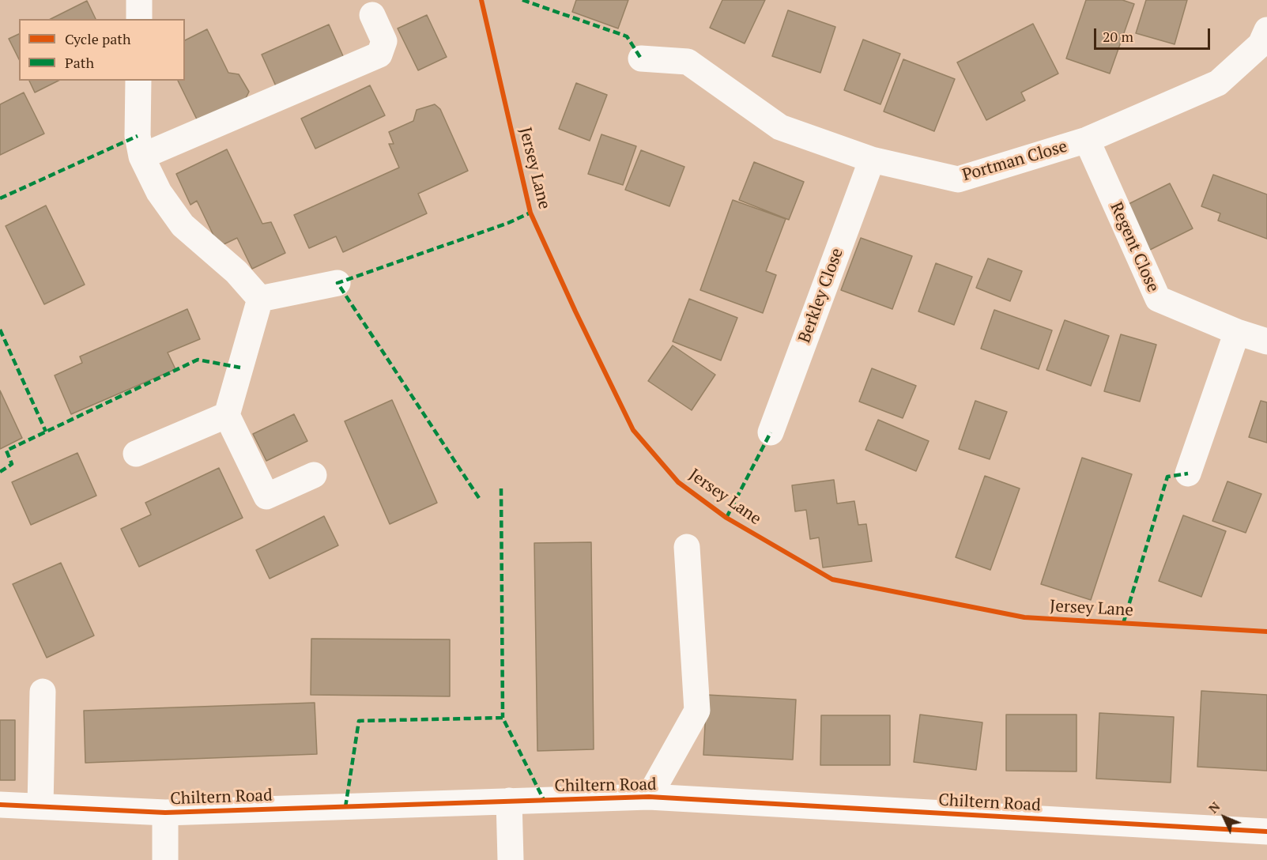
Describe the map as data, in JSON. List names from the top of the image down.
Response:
{
  "streets": {
    "street": [
      "Portman Close",
      "Regent Close",
      "Berkley Close",
      "Chiltern Road"
    ],
    "cycle path": ["Jersey Lane"]
  },
  "crossings": [
    ["Portman Close", "Regent Close"],
    ["Portman Close", "Berkley Close"]
  ],
  "legend": ["Cycle path", "Path"],
  "scale_bar": "20 m",
  "north": "top left"
}
